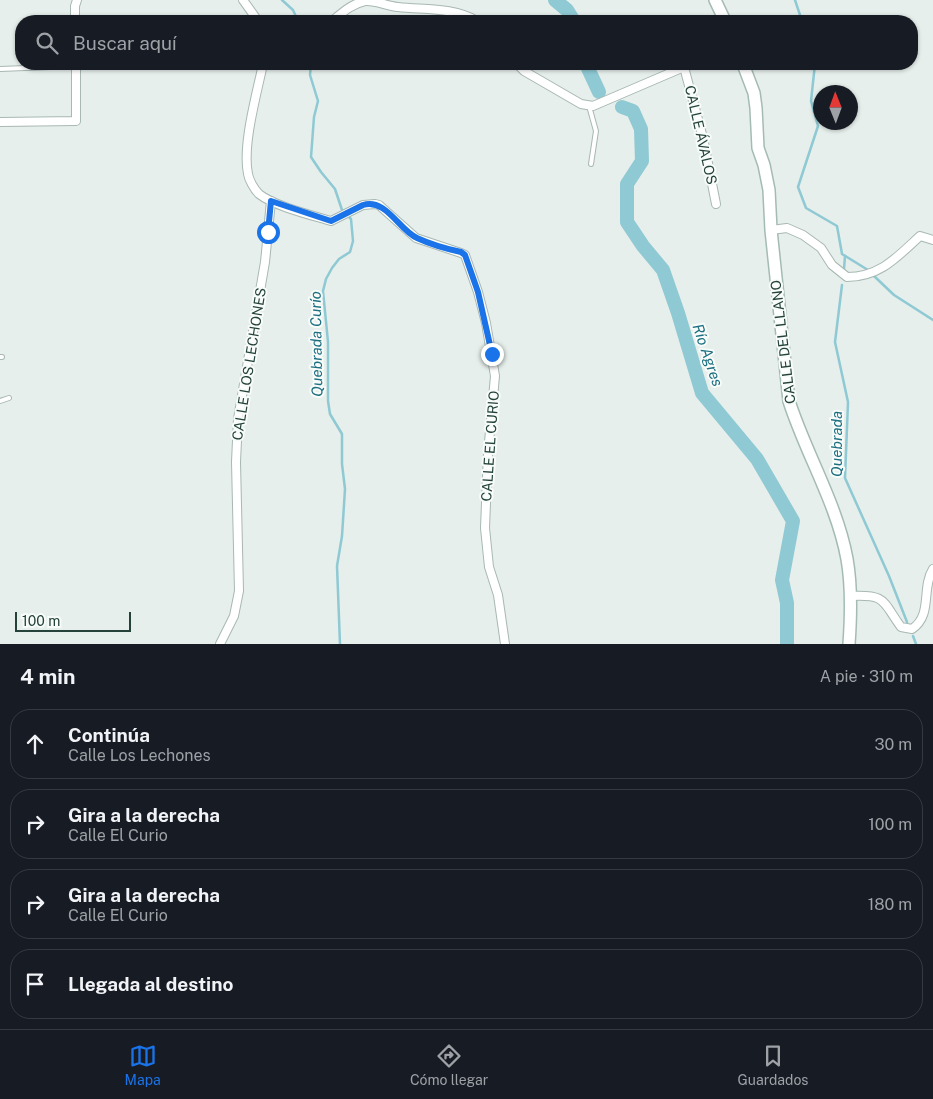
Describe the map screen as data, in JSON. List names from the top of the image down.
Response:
{
  "streets": {
    "main road": ["CALLE DEL LLANO"],
    "street": ["CALLE ÁVALOS", "CALLE LOS LECHONES", "CALLE EL CURIO"]
  },
  "crossings": [
    ["CALLE LOS LECHONES", "CALLE EL CURIO"]
  ],
  "water": ["Quebrada Curío", "Río Agres", "Quebrada"],
  "scale_bar": "100 m",
  "north": "top",
  "page": {
    "search": "Buscar aquí",
    "scale": "100 m",
    "heading": ["4 min", "A pie · 310 m"],
    "list": [
      ["Continúa", "Calle Los Lechones", "30 m"],
      ["Gira a la derecha", "Calle El Curio", "100 m"],
      ["Gira a la derecha", "Calle El Curio", "180 m"],
      "Llegada al destino"
    ],
    "nav": ["Mapa", "Cómo llegar", "Guardados"]
  }
}
